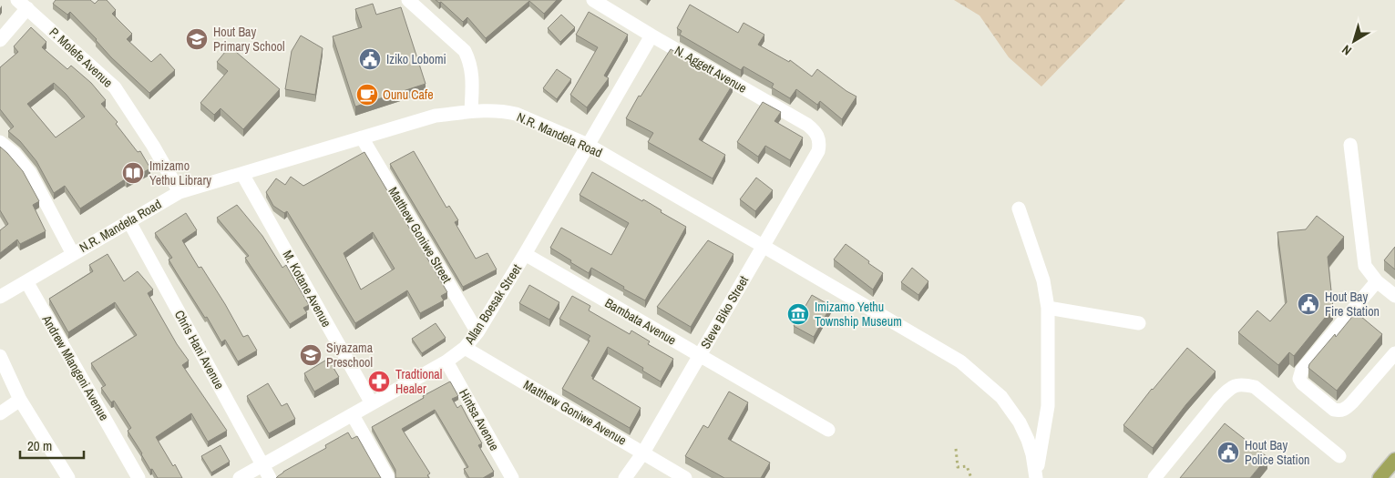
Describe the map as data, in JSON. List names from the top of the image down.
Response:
{
  "streets": {
    "street": [
      "P. Molefe Avenue",
      "N. Aggett Avenue",
      "N.R. Mandela Road",
      "Matthew Goniwe Street",
      "M. Kotane Avenue",
      "Allan Boesak Street",
      "Steve Biko Street",
      "Bambata Avenue",
      "Chris Hani Avenue",
      "Andrew Mlangeni Avenue",
      "Matthew Goniwe Avenue",
      "Hintsa Avenue"
    ]
  },
  "crossings": [
    ["P. Molefe Avenue", "N.R. Mandela Road"],
    ["N. Aggett Avenue", "Allan Boesak Street"],
    ["N. Aggett Avenue", "Steve Biko Street"],
    ["N.R. Mandela Road", "Matthew Goniwe Street"],
    ["N.R. Mandela Road", "M. Kotane Avenue"],
    ["N.R. Mandela Road", "Allan Boesak Street"],
    ["N.R. Mandela Road", "Steve Biko Street"],
    ["N.R. Mandela Road", "Chris Hani Avenue"],
    ["N.R. Mandela Road", "Andrew Mlangeni Avenue"],
    ["Matthew Goniwe Street", "Allan Boesak Street"],
    ["M. Kotane Avenue", "Allan Boesak Street"],
    ["Allan Boesak Street", "Bambata Avenue"],
    ["Allan Boesak Street", "Chris Hani Avenue"],
    ["Allan Boesak Street", "Matthew Goniwe Avenue"],
    ["Allan Boesak Street", "Hintsa Avenue"],
    ["Steve Biko Street", "Bambata Avenue"],
    ["Steve Biko Street", "Matthew Goniwe Avenue"]
  ],
  "places": {
    "school or university": ["Hout Bay Primary School", "Siyazama Preschool"],
    "public building": ["Iziko Lobomi", "Hout Bay Fire Station", "Hout Bay Police Station"],
    "cafe": ["Ounu Cafe"],
    "library": ["Imizamo Yethu Library"],
    "museum": ["Imizamo Yethu Township Museum"],
    "pharmacy": ["Tradtional Healer"]
  },
  "scale_bar": "20 m",
  "north": "bottom left"
}
